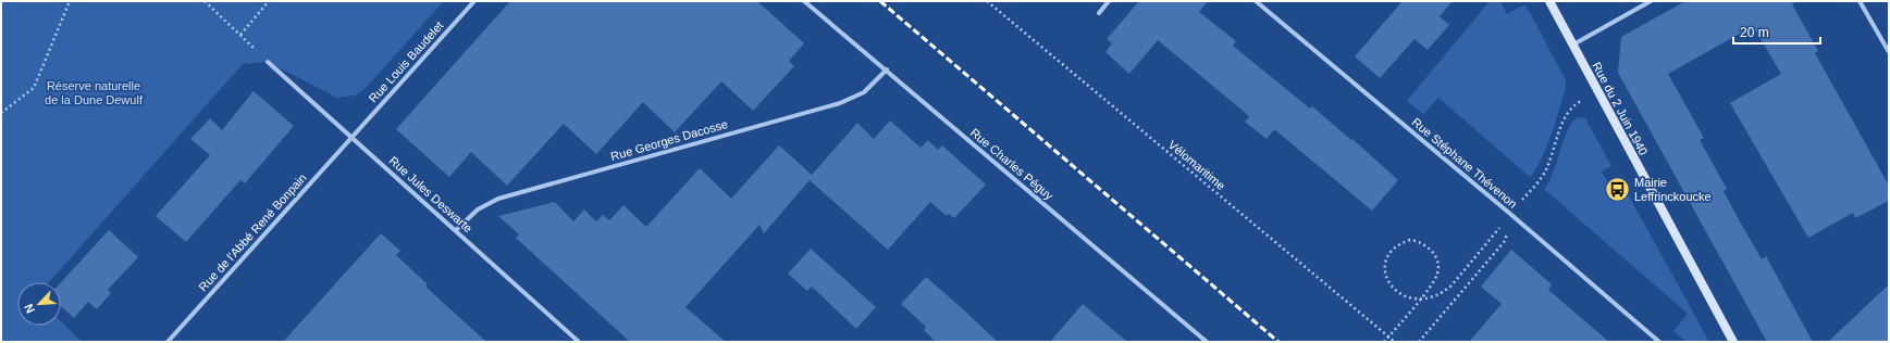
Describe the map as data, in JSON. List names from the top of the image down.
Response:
{
  "streets": {
    "main road": ["Rue du 2 Juin 1940"],
    "street": [
      "Rue Louis Baudelet",
      "Rue Georges Dacosse",
      "Rue Stéphane Thévenon",
      "Rue Charles Péguy",
      "Rue Jules Deswarte",
      "Rue de l'Abbé René Bonpain"
    ],
    "path": ["Vélomaritime"]
  },
  "crossings": [
    ["Rue Louis Baudelet", "Rue Jules Deswarte"],
    ["Rue Louis Baudelet", "Rue de l'Abbé René Bonpain"],
    ["Rue Georges Dacosse", "Rue Charles Péguy"],
    ["Rue Georges Dacosse", "Rue Jules Deswarte"],
    ["Rue Jules Deswarte", "Rue de l'Abbé René Bonpain"]
  ],
  "parks": ["Réserve naturelle de la Dune Dewulf"],
  "places": {
    "bus stop": ["Mairie Leffrinckoucke"]
  },
  "scale_bar": "20 m",
  "north": "bottom left"
}
